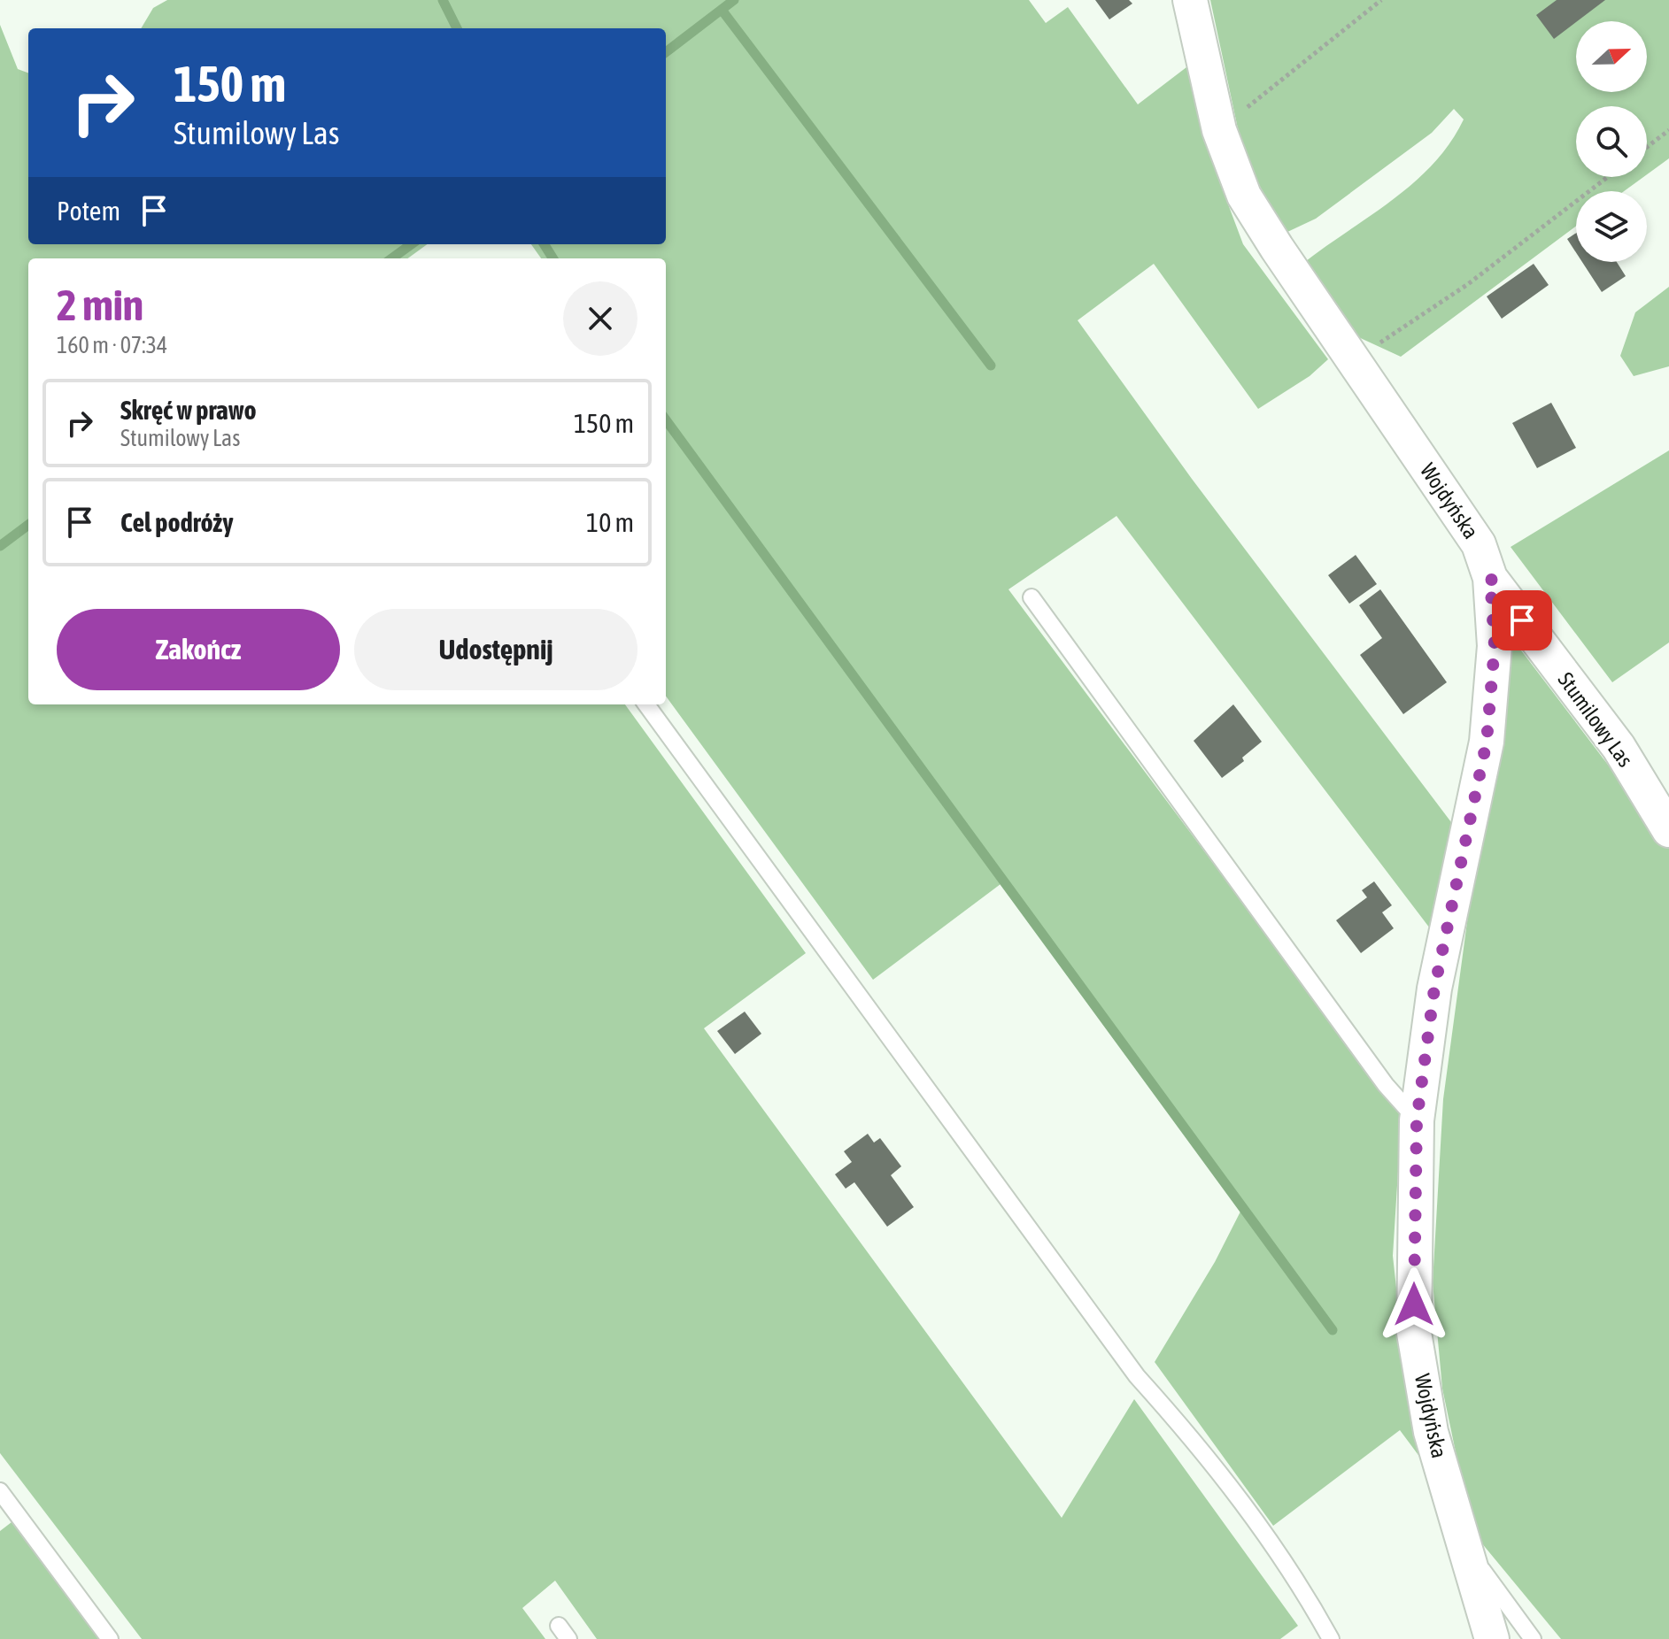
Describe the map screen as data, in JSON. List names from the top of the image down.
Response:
{
  "streets": {
    "street": ["Wojdyńska", "Stumilowy Las"]
  },
  "crossings": [
    ["Wojdyńska", "Stumilowy Las"]
  ],
  "north": "right",
  "page": {
    "turn": ["150 m", "Stumilowy Las"],
    "then": "Potem",
    "heading": ["2 min", "160 m · 07:34"],
    "list": [
      {
        "name": "Skręć w prawo",
        "note": "Stumilowy Las",
        "value": "150 m"
      },
      {
        "name": "Cel podróży",
        "value": "10 m"
      }
    ],
    "buttons": ["Zakończ", "Udostępnij"]
  }
}
